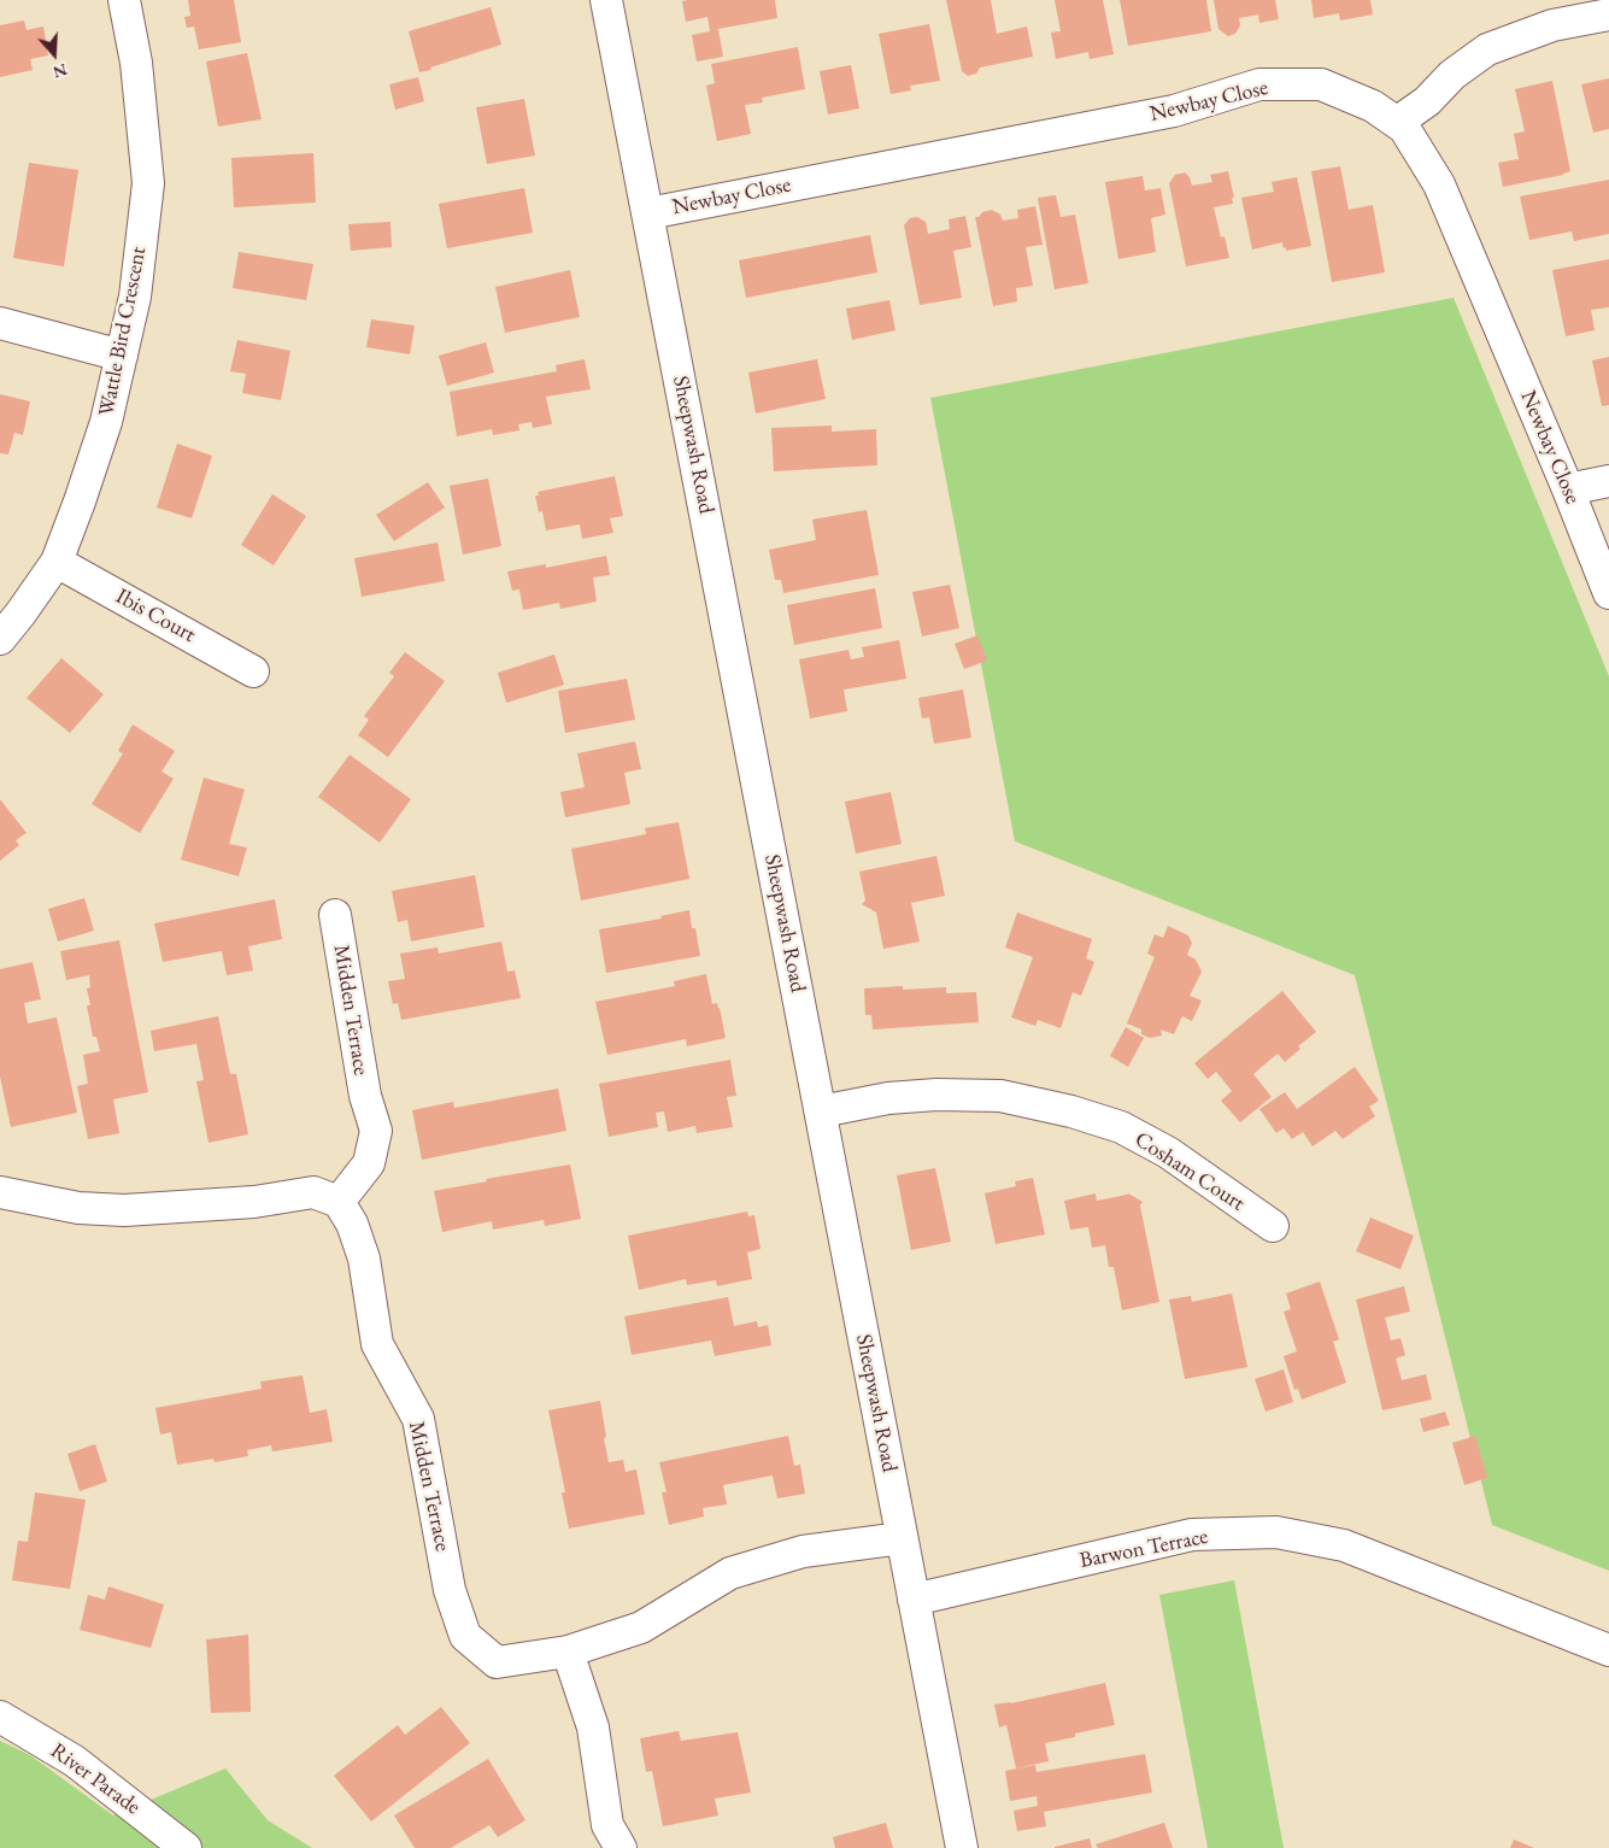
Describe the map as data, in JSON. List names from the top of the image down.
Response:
{
  "streets": {
    "street": [
      "Newbay Close",
      "Wattle Bird Crescent",
      "Sheepwash Road",
      "Ibis Court",
      "Midden Terrace",
      "Cosham Court",
      "Barwon Terrace",
      "River Parade"
    ]
  },
  "crossings": [
    ["Newbay Close", "Sheepwash Road"],
    ["Wattle Bird Crescent", "Ibis Court"],
    ["Sheepwash Road", "Midden Terrace"],
    ["Sheepwash Road", "Cosham Court"],
    ["Sheepwash Road", "Barwon Terrace"]
  ],
  "north": "bottom"
}
